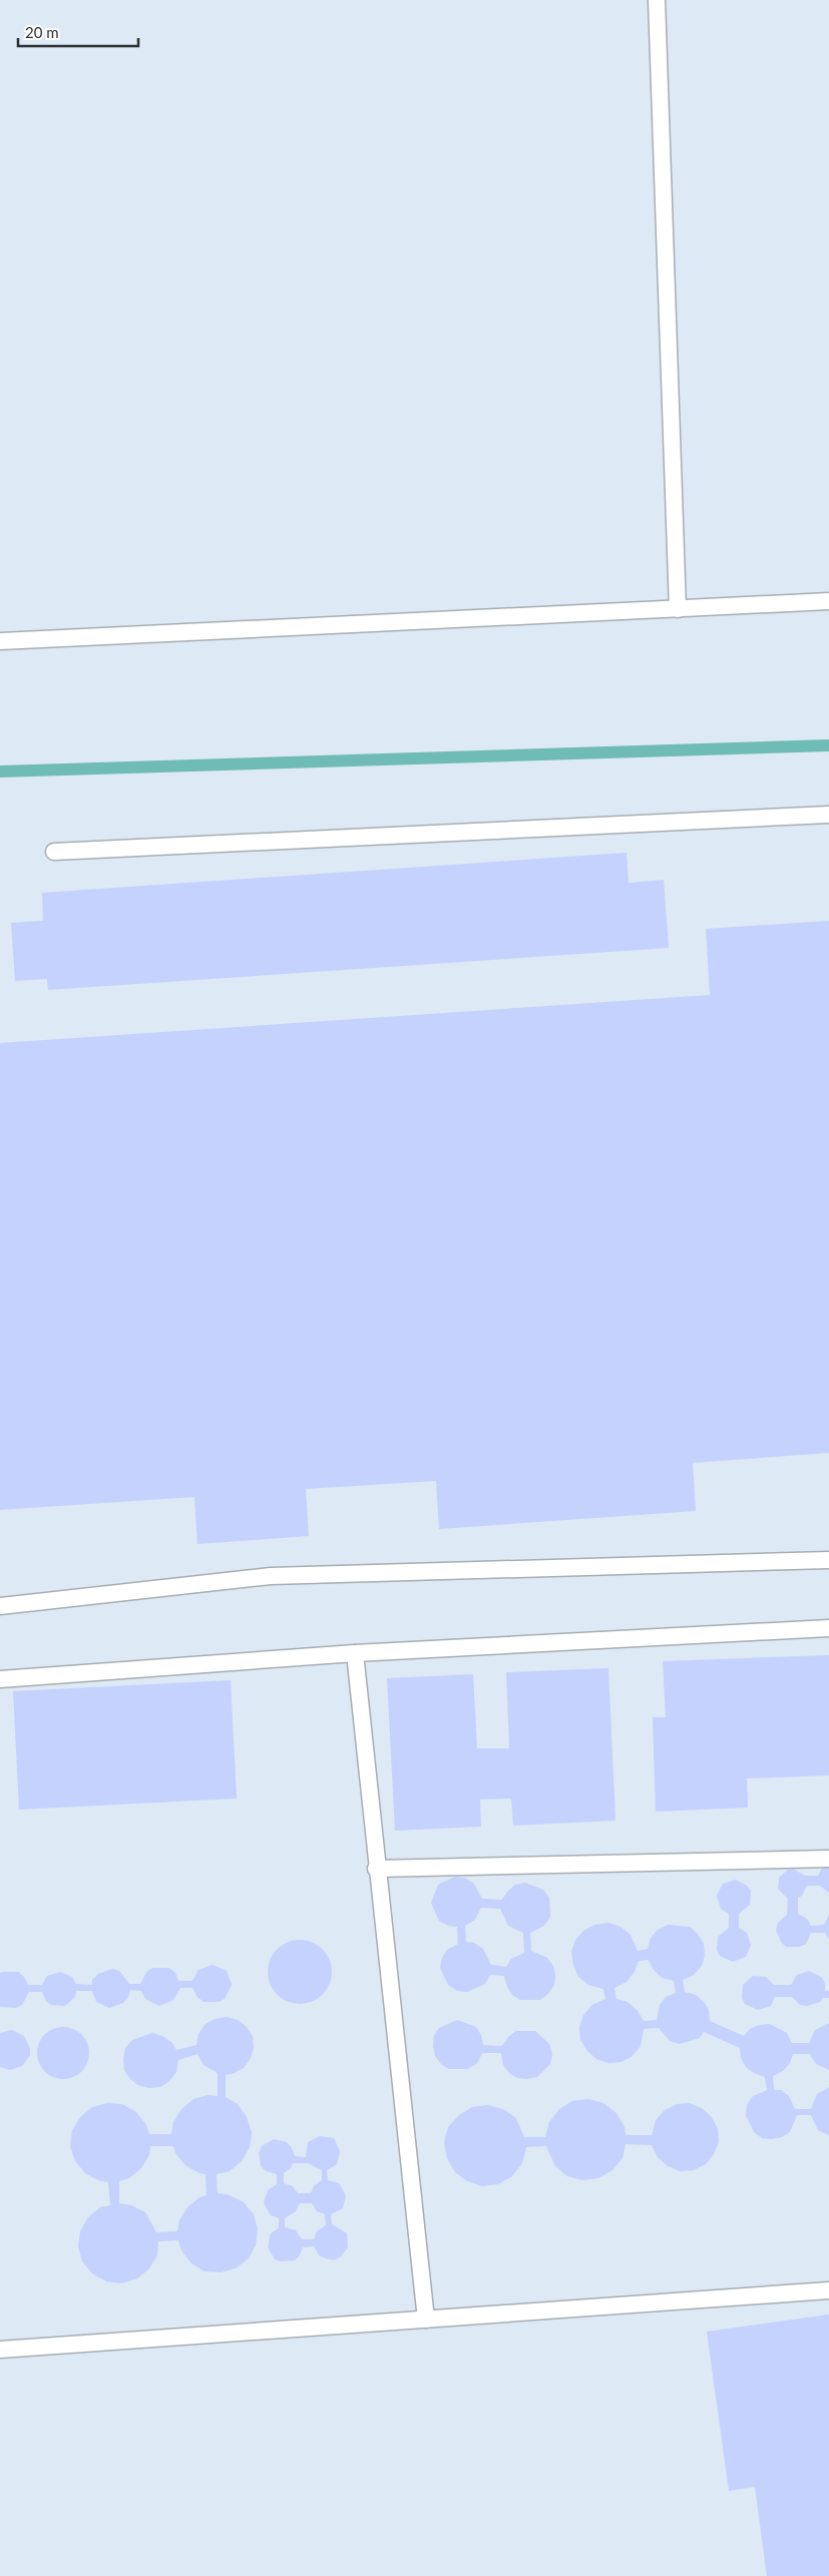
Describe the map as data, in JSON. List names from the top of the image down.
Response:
{
  "scale_bar": "20 m"
}
